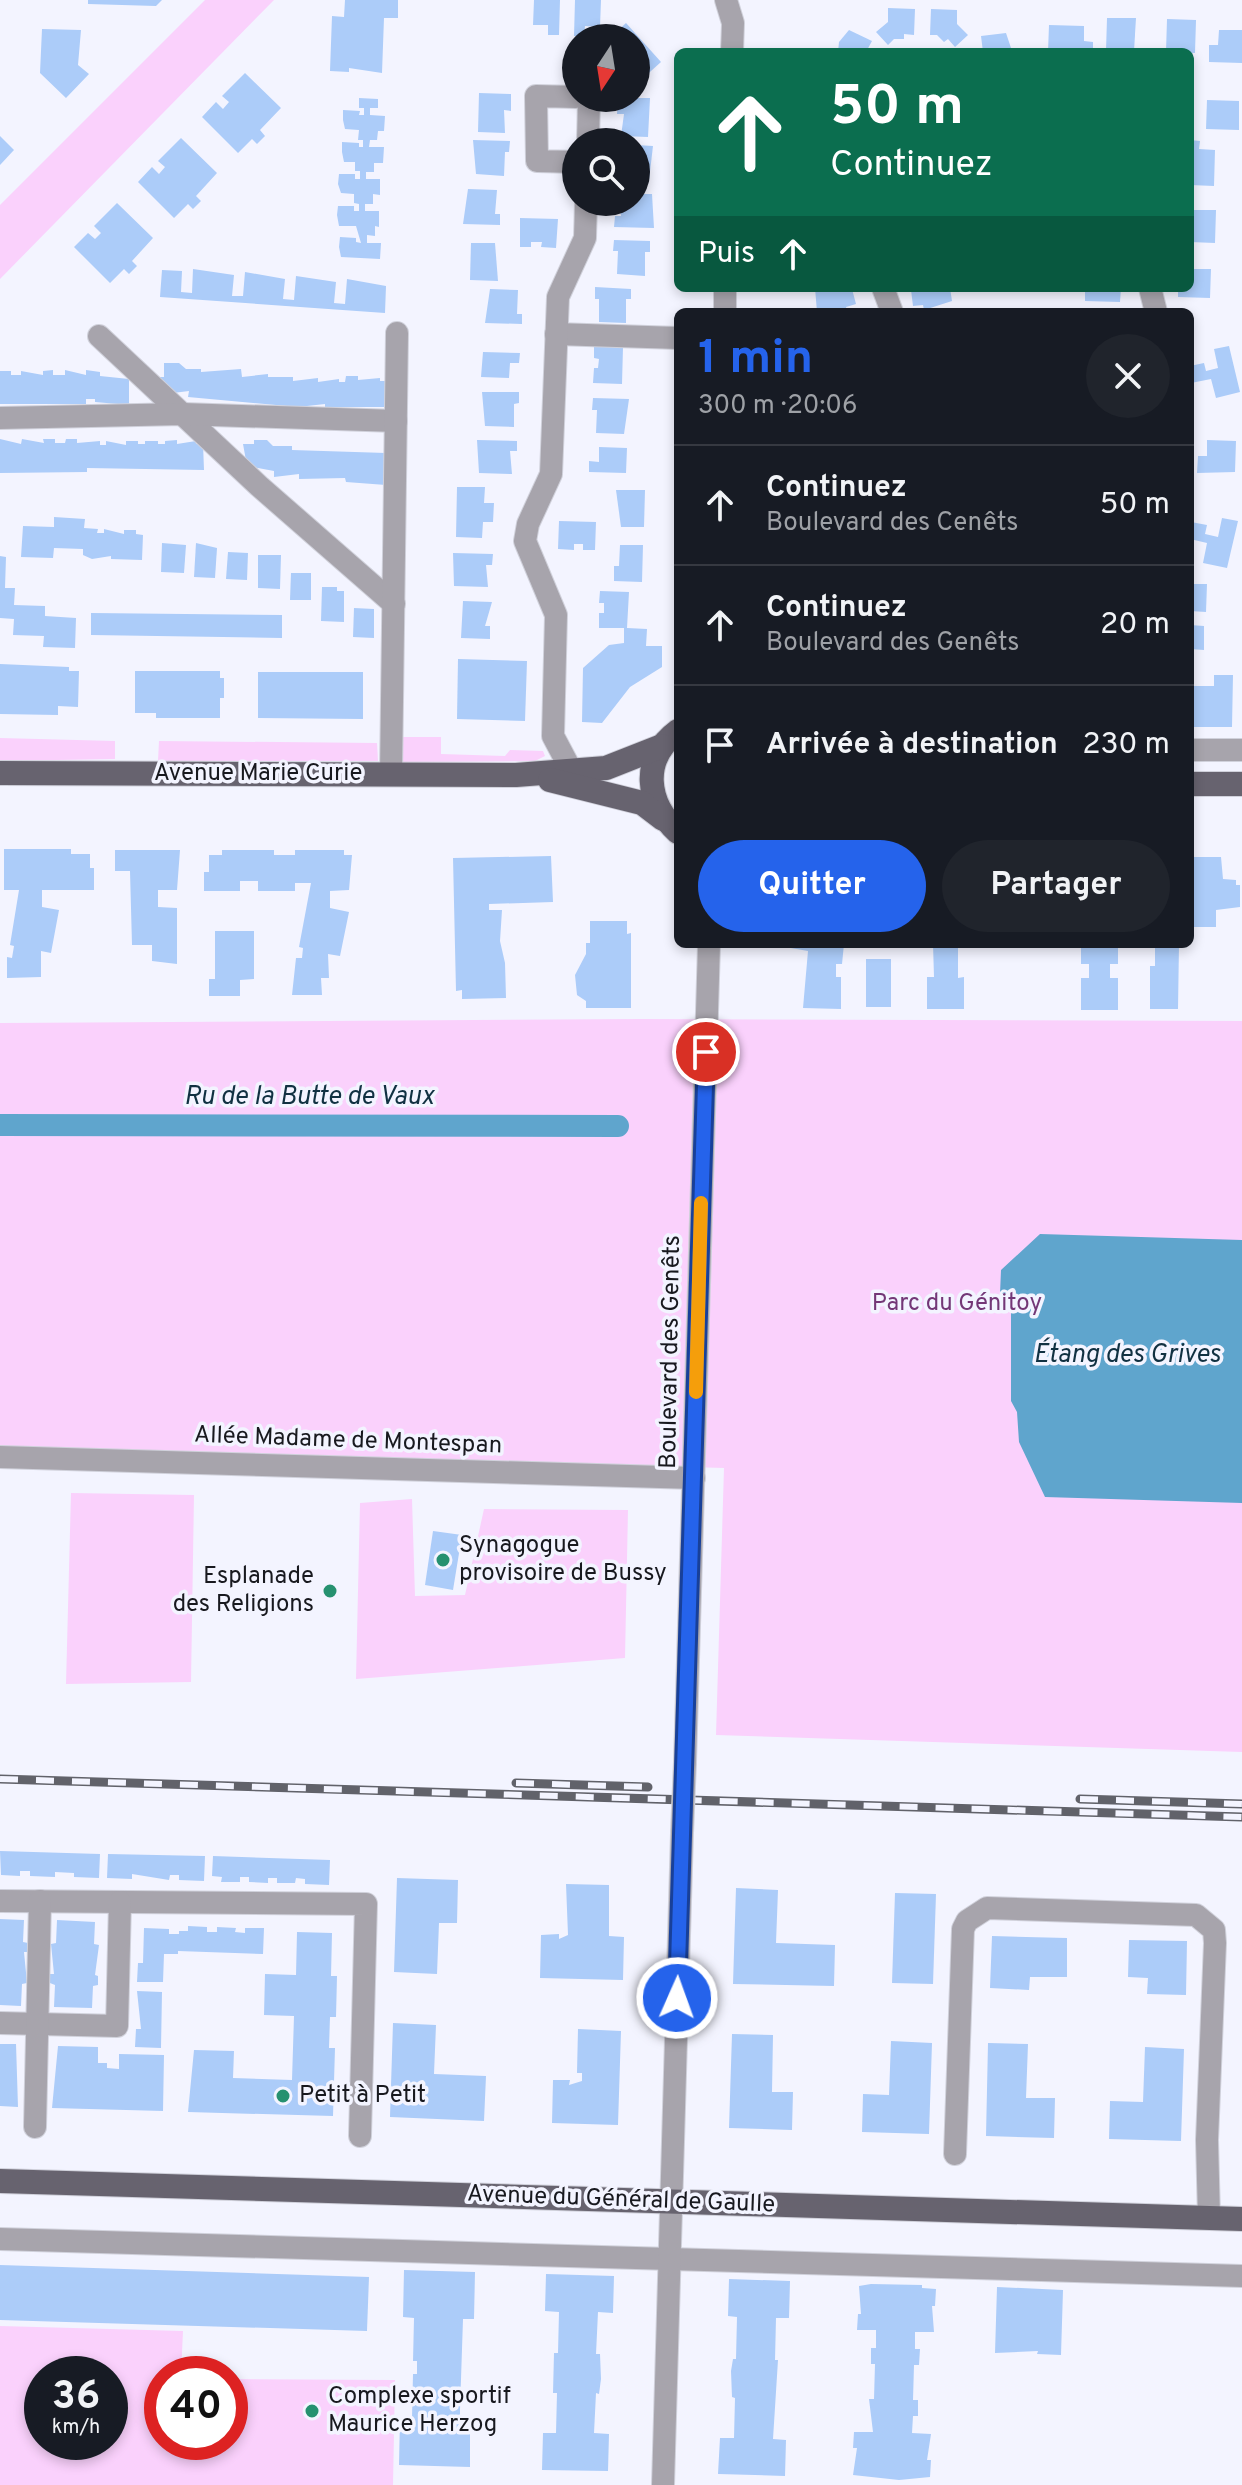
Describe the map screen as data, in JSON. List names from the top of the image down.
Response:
{
  "streets": {
    "main road": ["Avenue Marie Curie", "Avenue du Général de Gaulle"],
    "street": ["Boulevard des Genêts", "Allée Madame de Montespan"]
  },
  "crossings": [
    ["Boulevard des Genêts", "Allée Madame de Montespan"],
    ["Boulevard des Genêts", "Avenue du Général de Gaulle"]
  ],
  "water": ["Ru de la Butte de Vaux", "Étang des Grives"],
  "parks": ["Parc du Génitoy"],
  "places": [
    "Synagogue provisoire de Bussy",
    "Esplanade des Religions",
    "Petit à Petit",
    "Complexe sportif Maurice Herzog"
  ],
  "north": "bottom",
  "page": {
    "turn": ["50 m", "Continuez"],
    "then": "Puis",
    "heading": ["1 min", "300 m · 20:06"],
    "list": [
      {
        "name": "Continuez",
        "note": "Boulevard des Cenêts",
        "value": "50 m"
      },
      {
        "name": "Continuez",
        "note": "Boulevard des Genêts",
        "value": "20 m"
      },
      {
        "name": "Arrivée à destination",
        "value": "230 m"
      }
    ],
    "buttons": ["Quitter", "Partager"],
    "speed": "36 km/h",
    "limit": "40"
  }
}
